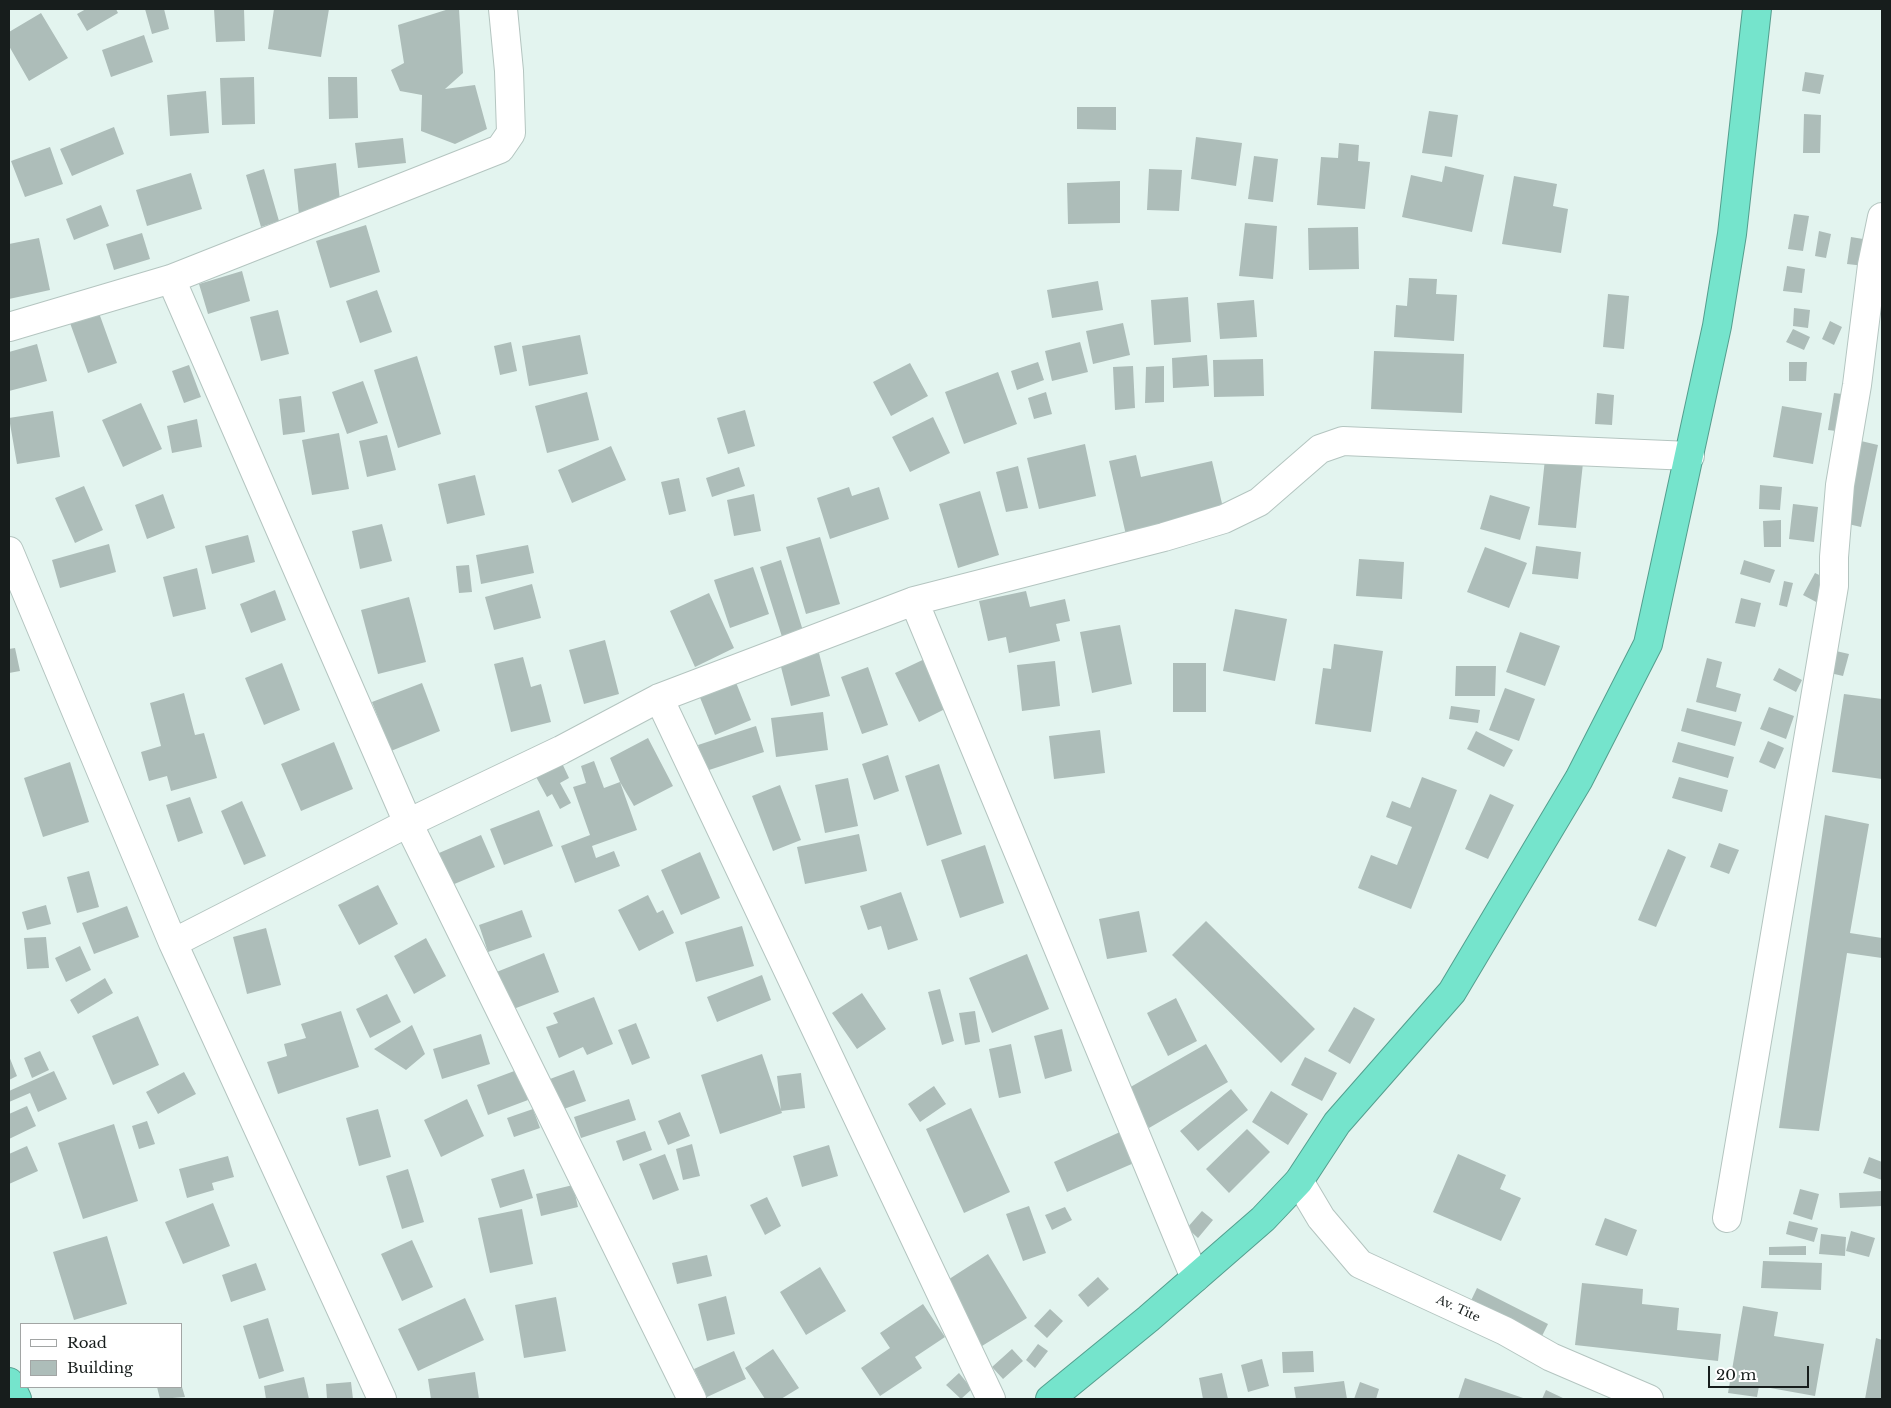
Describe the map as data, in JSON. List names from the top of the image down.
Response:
{
  "streets": {
    "street": ["Av. Tite"]
  },
  "legend": ["Road", "Building"],
  "scale_bar": "20 m"
}
